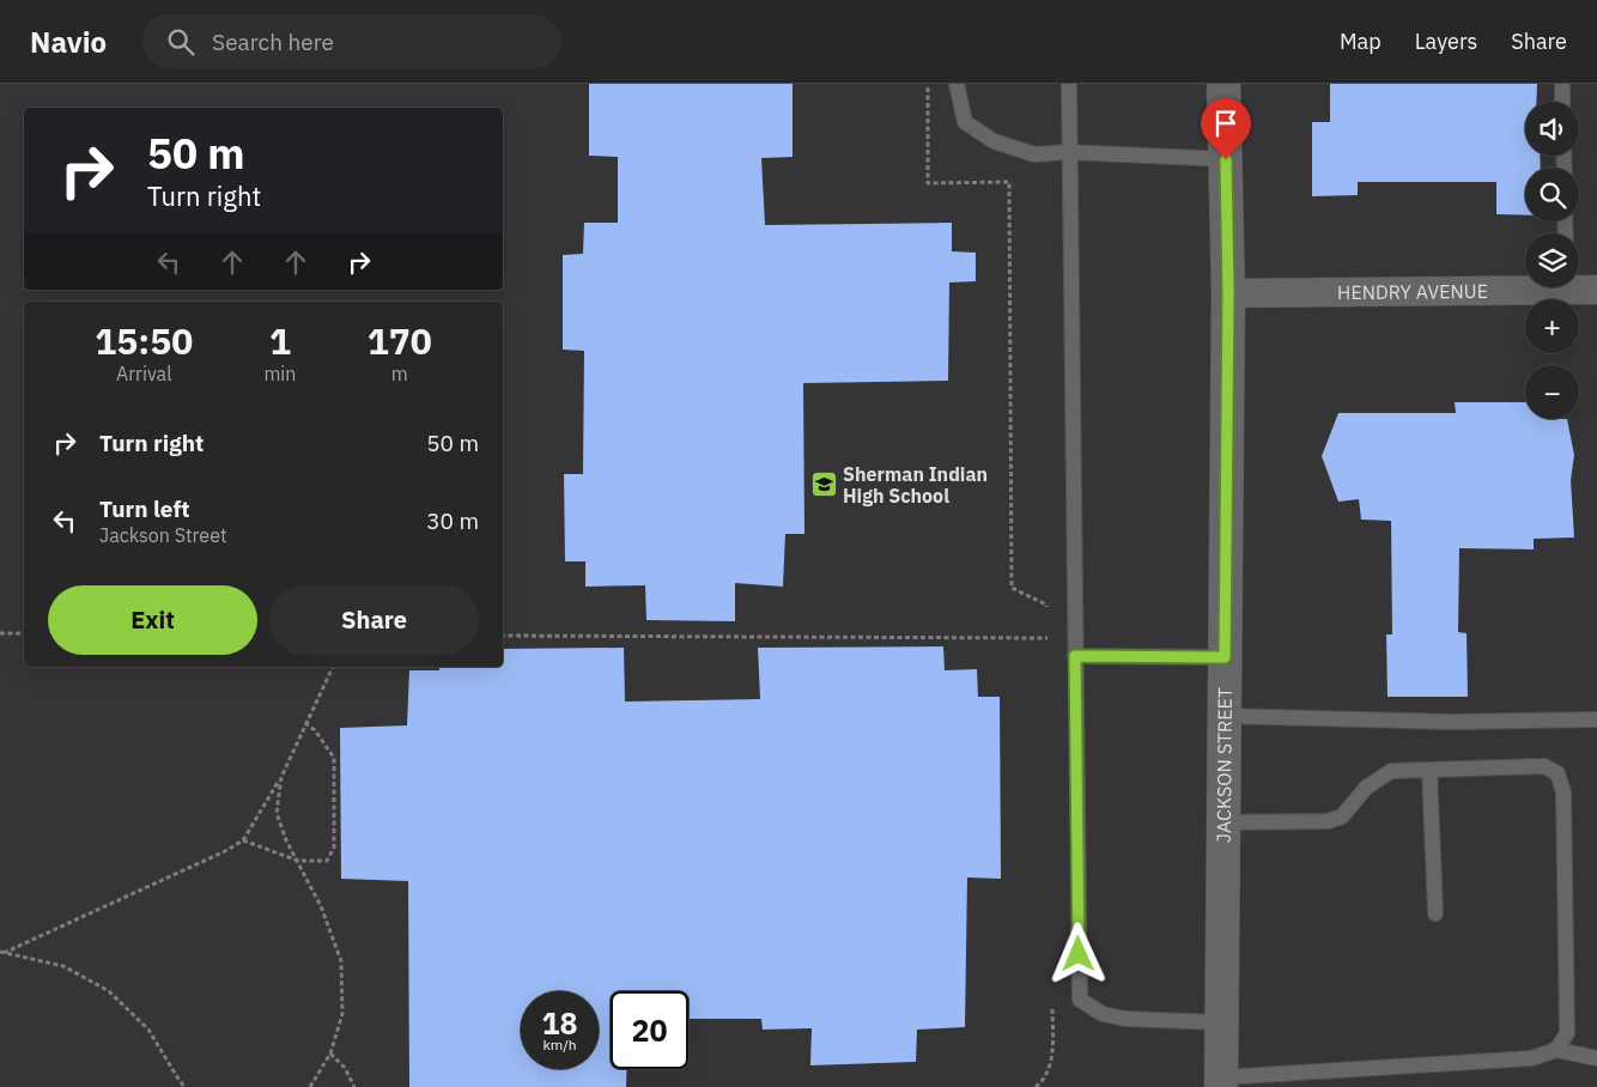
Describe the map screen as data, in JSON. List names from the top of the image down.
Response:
{
  "streets": {
    "street": ["HENDRY AVENUE", "JACKSON STREET"]
  },
  "crossings": [
    ["HENDRY AVENUE", "JACKSON STREET"]
  ],
  "places": {
    "school or university": ["Sherman Indian High School"]
  },
  "page": {
    "header": "Navio",
    "search": "Search here",
    "nav": ["Map", "Layers", "Share"],
    "map_buttons": ["+", "−"],
    "turn": ["50 m", "Turn right"],
    "eta": [
      "15:50",
      "Arrival",
      "1",
      "min",
      "170",
      "m"
    ],
    "list": [
      {
        "name": "Turn right",
        "value": "50 m"
      },
      {
        "name": "Turn left",
        "note": "Jackson Street",
        "value": "30 m"
      }
    ],
    "buttons": ["Exit", "Share"],
    "speed": "18 km/h",
    "limit": "20"
  }
}
